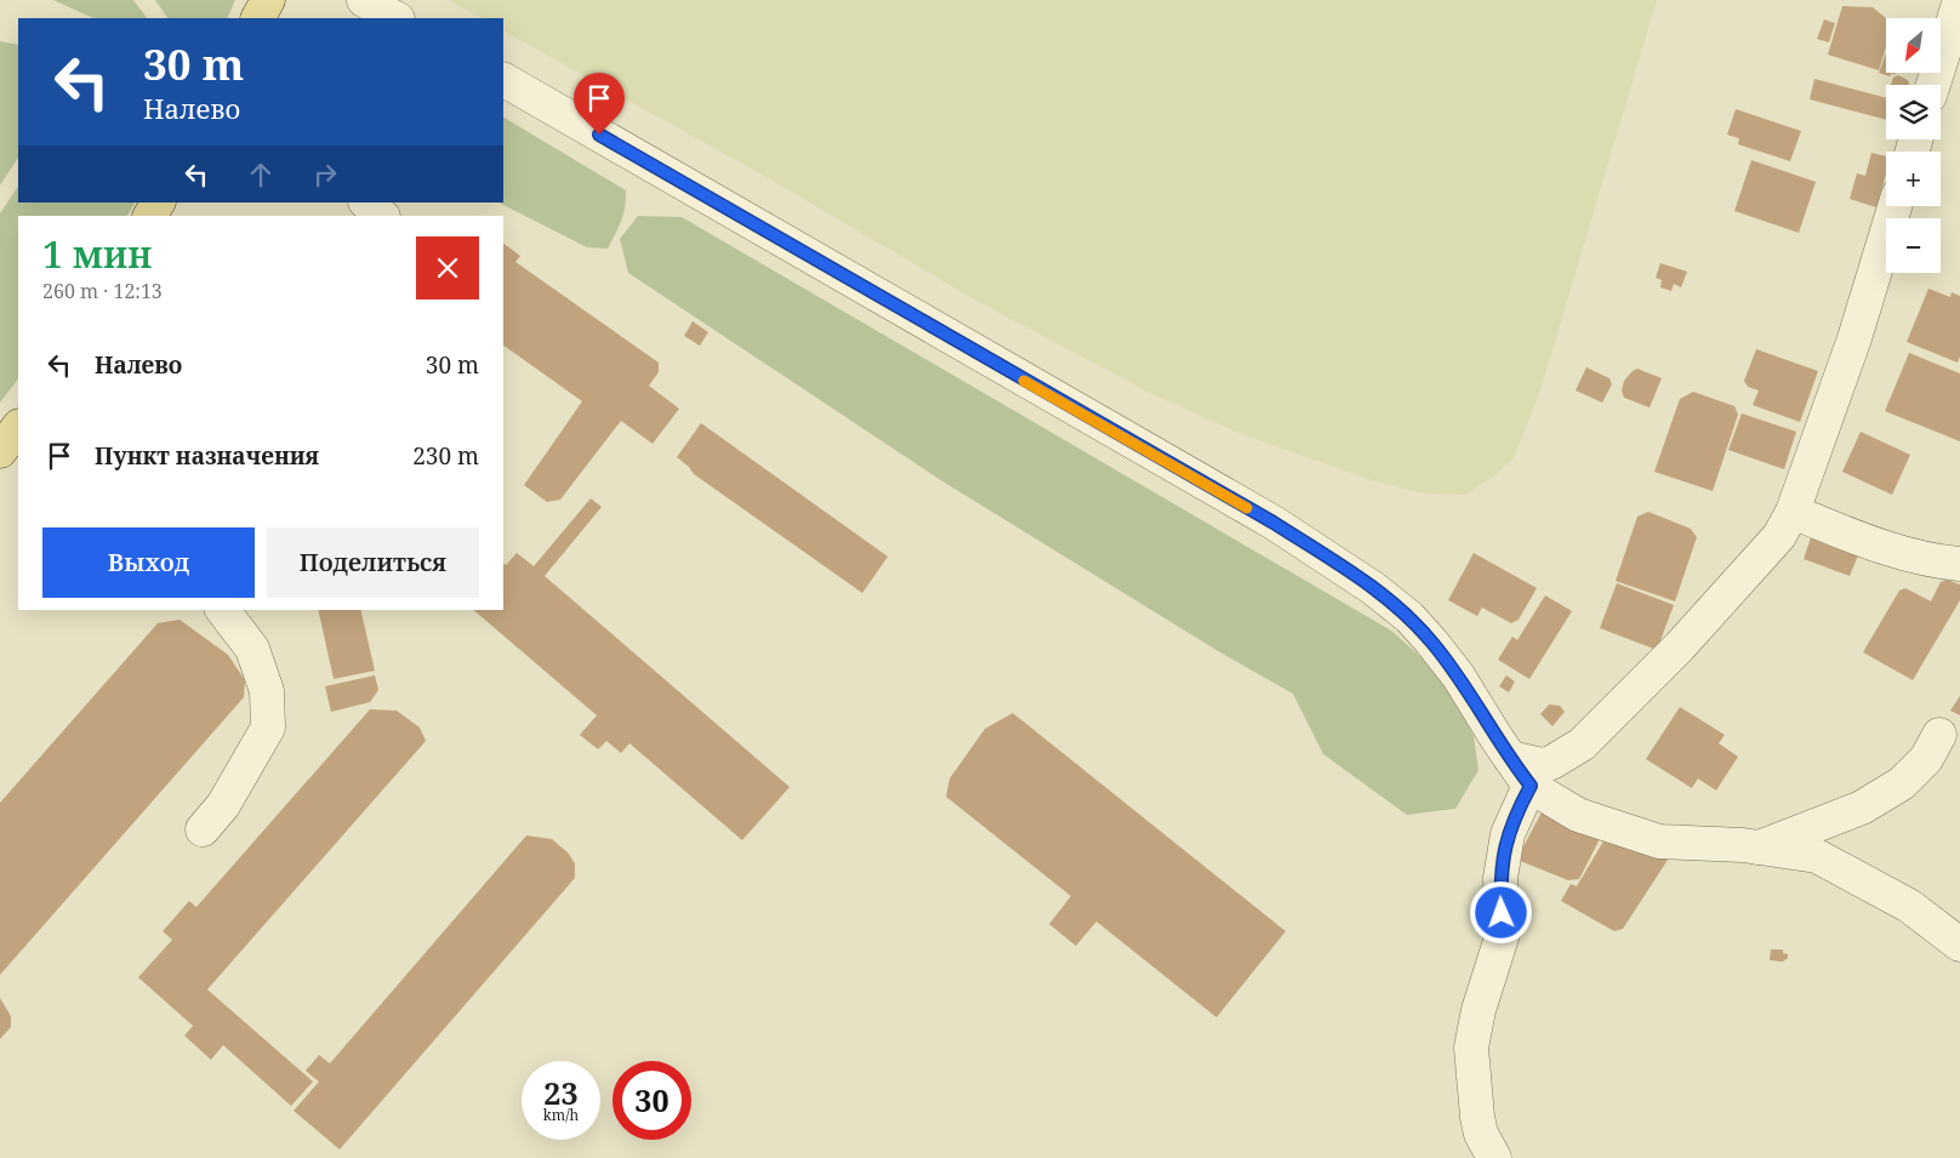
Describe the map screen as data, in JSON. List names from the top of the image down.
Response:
{
  "north": "bottom left",
  "page": {
    "map_buttons": ["+", "−"],
    "turn": ["30 m", "Налево"],
    "heading": ["1 мин", "260 m · 12:13"],
    "list": [
      {
        "name": "Налево",
        "value": "30 m"
      },
      {
        "name": "Пункт назначения",
        "value": "230 m"
      }
    ],
    "buttons": ["Выход", "Поделиться"],
    "speed": "23 km/h",
    "limit": "30"
  }
}
